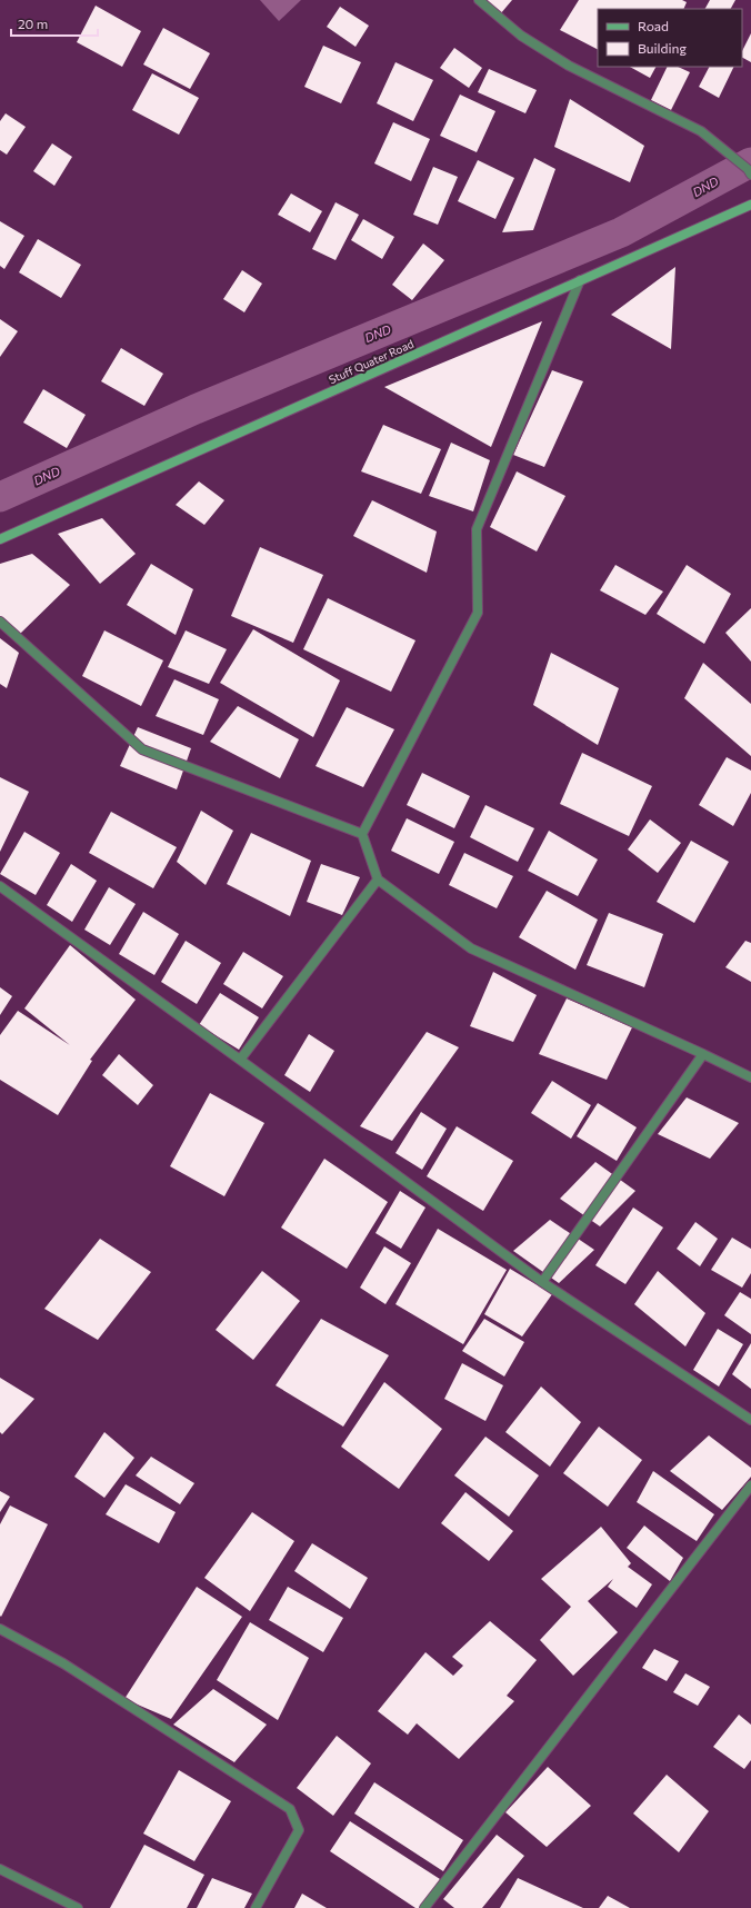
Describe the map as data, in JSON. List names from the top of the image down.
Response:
{
  "streets": {
    "street": ["Stuff Quater Road"]
  },
  "water": ["DND"],
  "legend": ["Road", "Building"],
  "scale_bar": "20 m"
}
